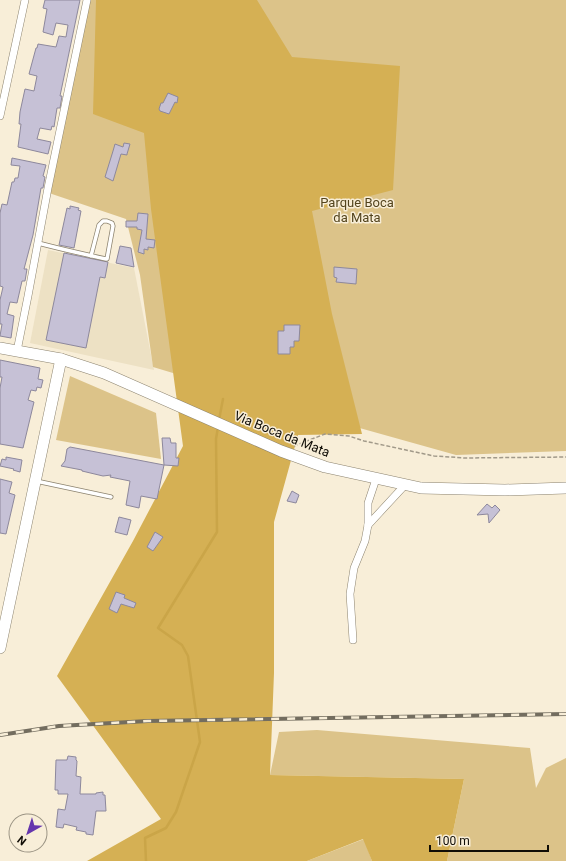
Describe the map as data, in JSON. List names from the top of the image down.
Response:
{
  "streets": {
    "street": ["Via Boca da Mata"]
  },
  "parks": ["Parque Boca da Mata"],
  "scale_bar": "100 m",
  "north": "bottom left"
}
